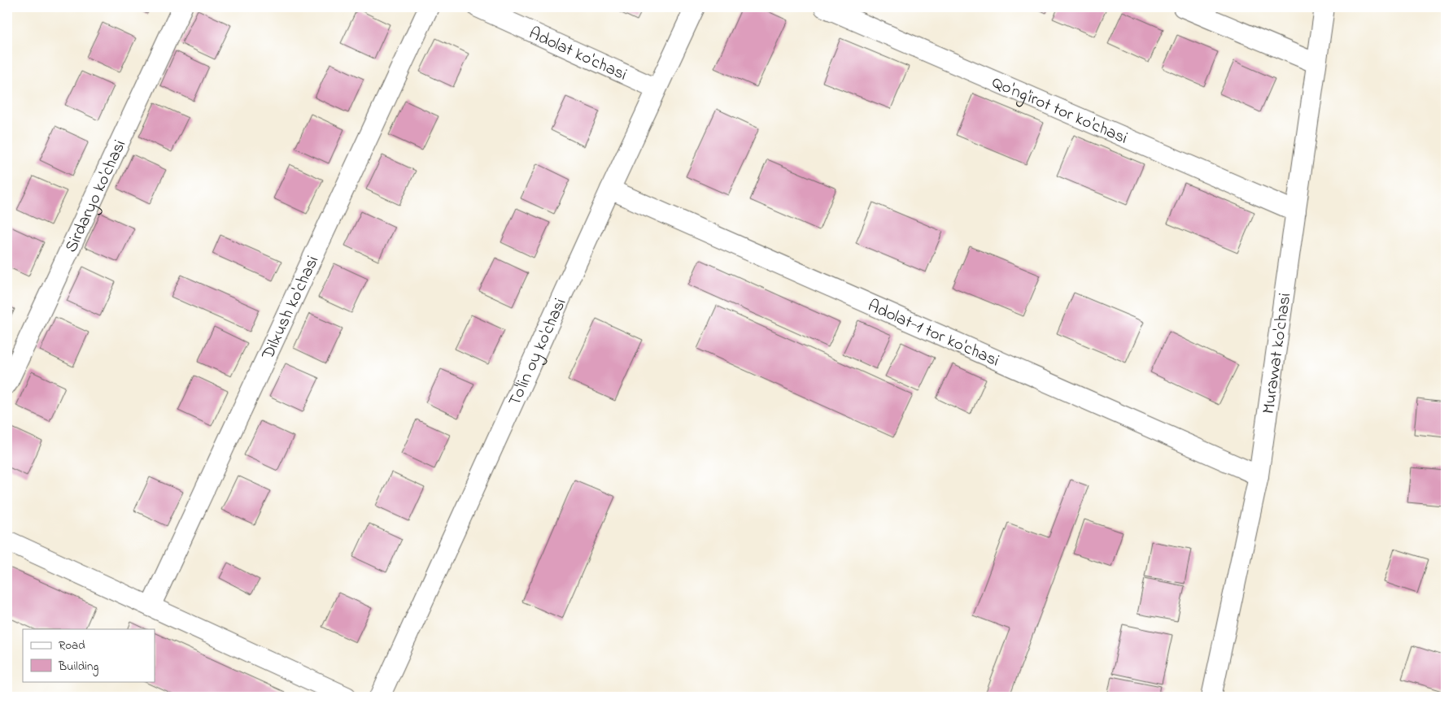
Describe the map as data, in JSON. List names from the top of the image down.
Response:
{
  "streets": {
    "street": [
      "Adolat ko'chasi",
      "Qo'ng'irot tor ko'chasi",
      "Sirdaryo ko'chasi",
      "Dilxush ko'chasi",
      "Adolat-1 tor ko'chasi",
      "To'lin oy ko'chasi",
      "Muravvat ko'chasi"
    ]
  },
  "crossings": [
    ["Adolat ko'chasi", "To'lin oy ko'chasi"],
    ["Qo'ng'irot tor ko'chasi", "Muravvat ko'chasi"],
    ["Adolat-1 tor ko'chasi", "To'lin oy ko'chasi"],
    ["Adolat-1 tor ko'chasi", "Muravvat ko'chasi"]
  ],
  "legend": ["Road", "Building"]
}
